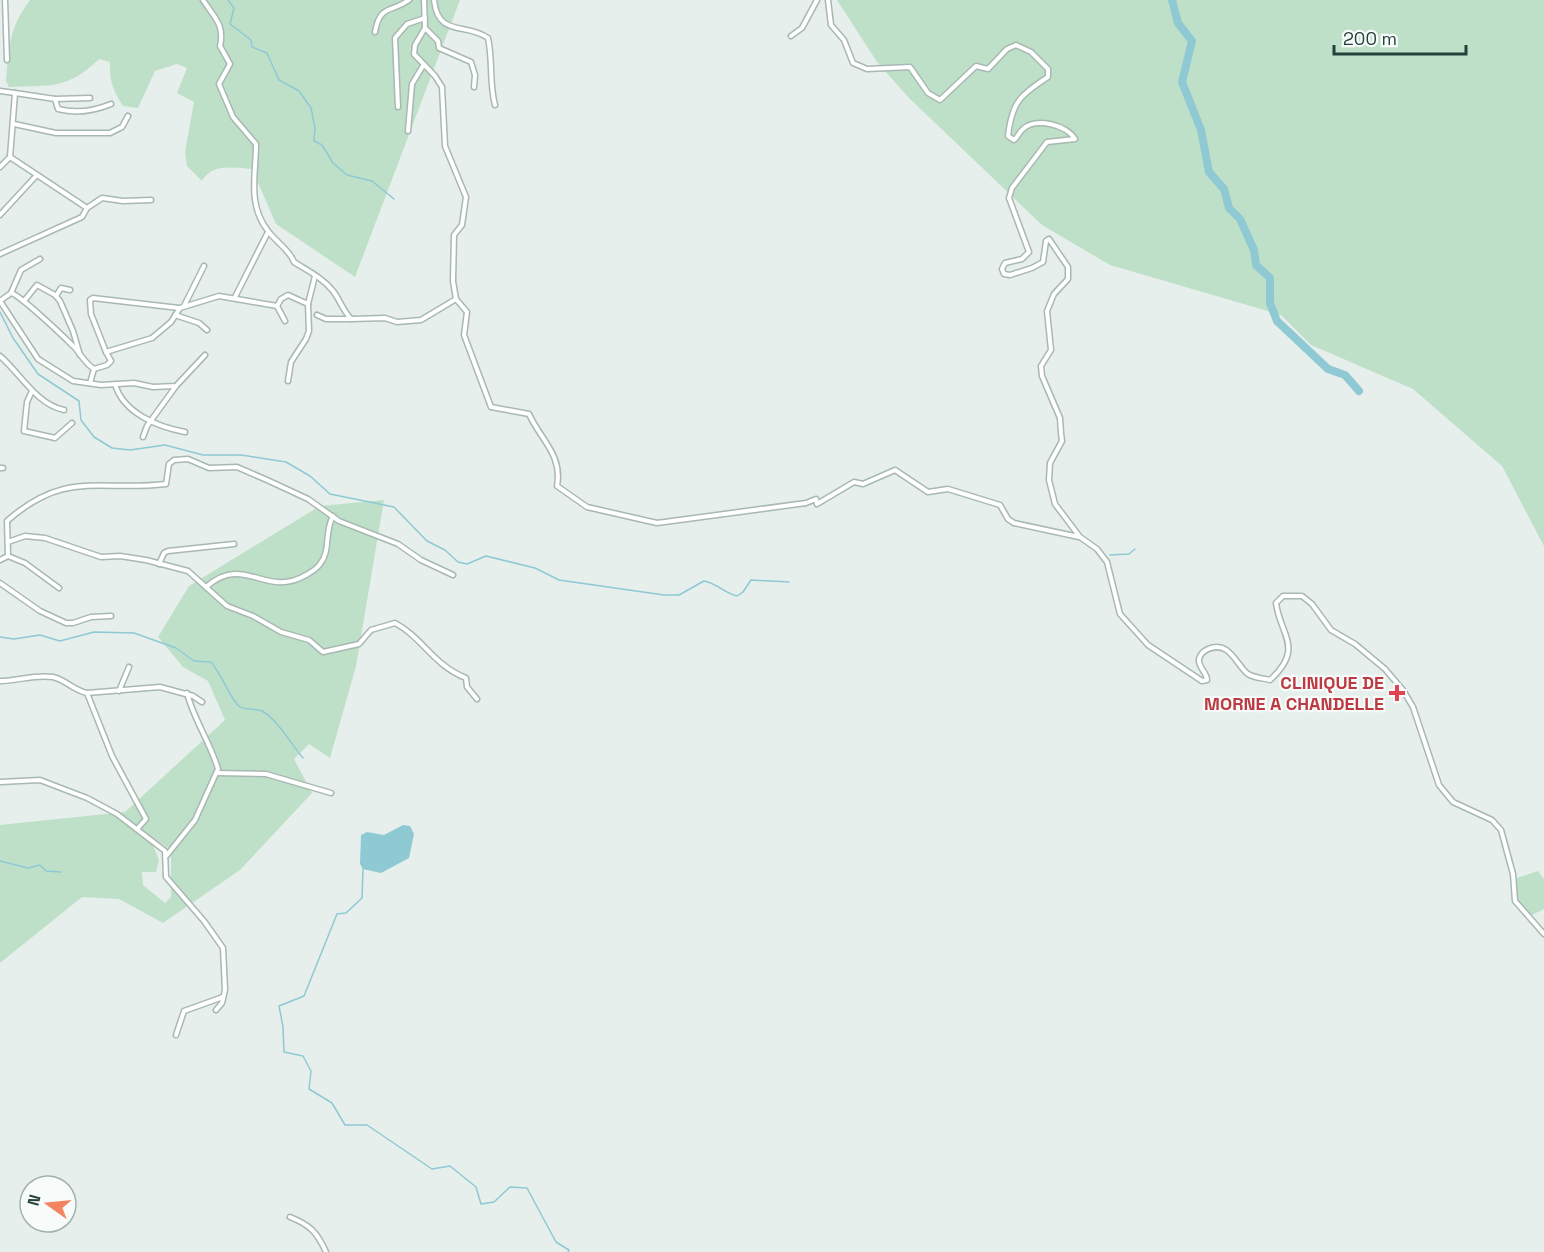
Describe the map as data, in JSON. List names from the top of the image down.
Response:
{
  "places": {
    "health": ["CLINIQUE DE MORNE A CHANDELLE"]
  },
  "scale_bar": "200 m",
  "north": "left"
}
